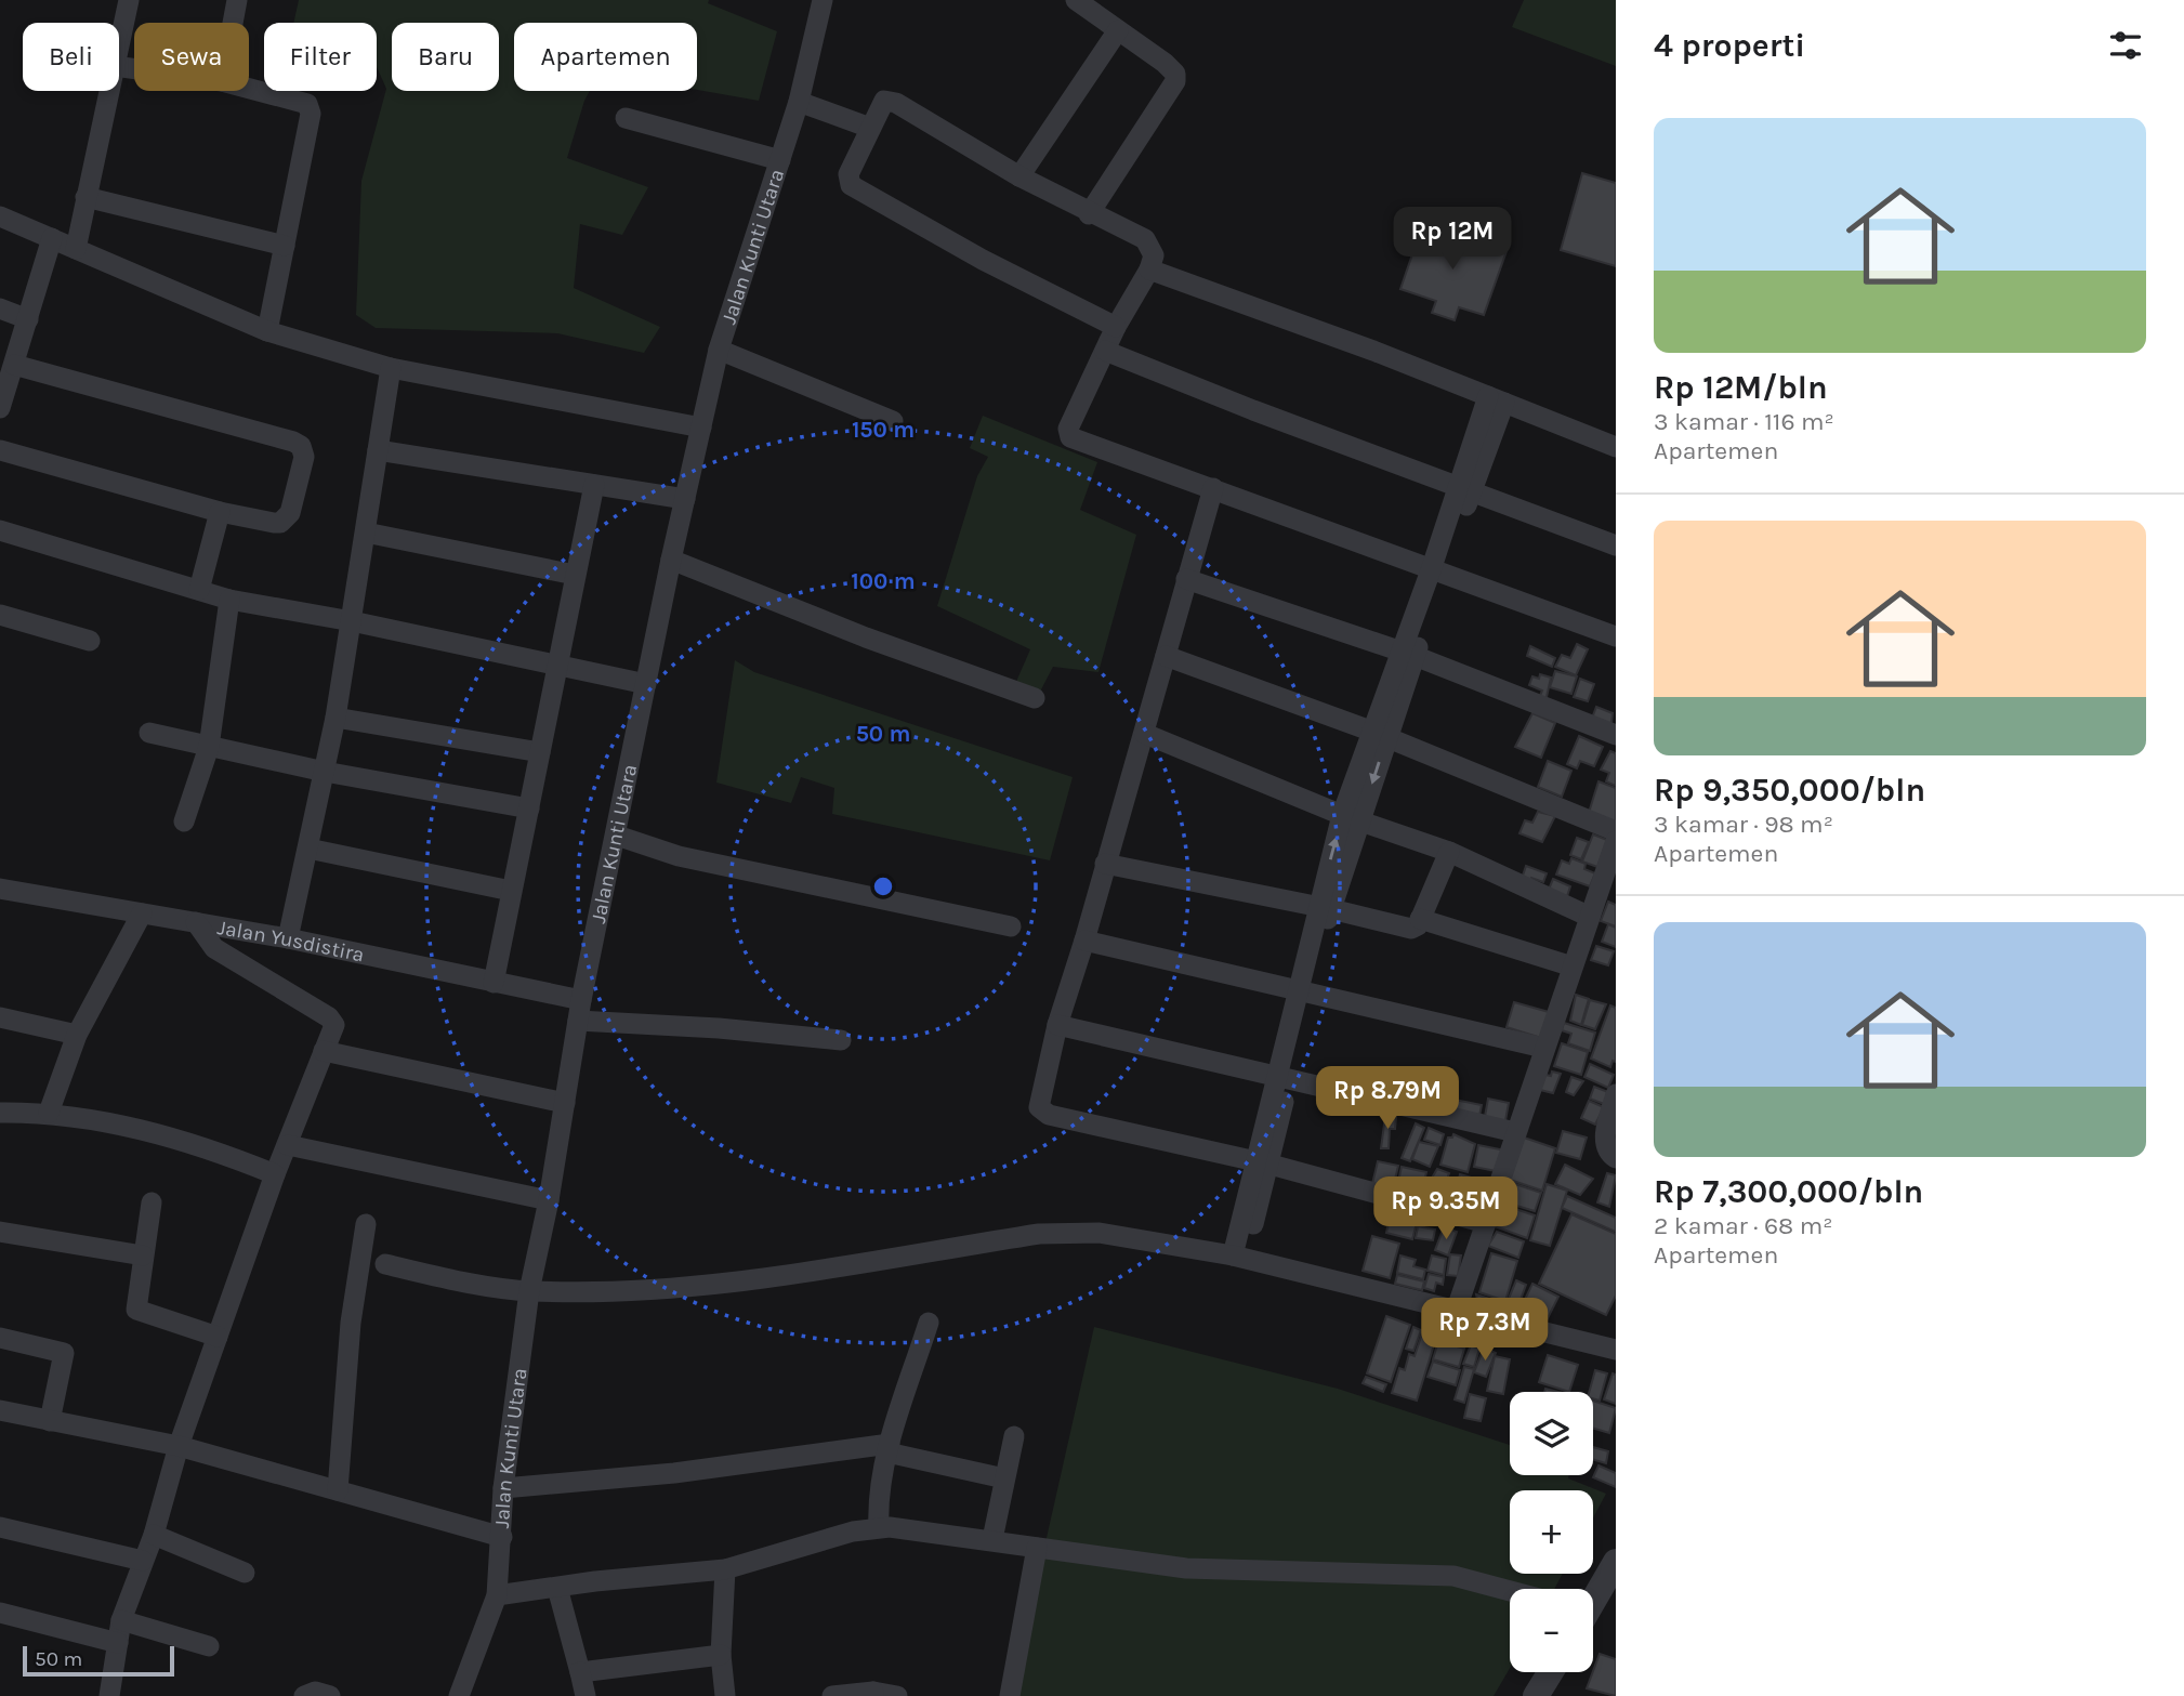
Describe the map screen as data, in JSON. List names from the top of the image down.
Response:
{
  "streets": {
    "street": ["Jalan Kunti Utara", "Jalan Yusdistira"]
  },
  "crossings": [
    ["Jalan Kunti Utara", "Jalan Yusdistira"]
  ],
  "scale_bar": "50 m",
  "page": {
    "heading": "4 properti",
    "chip": [
      "Beli",
      "Sewa",
      "Filter",
      "Baru",
      "Apartemen"
    ],
    "list": [
      {
        "name": "Rp 12M/bln",
        "note": "3 kamar · 116 m² · Apartemen"
      },
      {
        "name": "Rp 9,350,000/bln",
        "note": "3 kamar · 98 m² · Apartemen"
      },
      {
        "name": "Rp 7,300,000/bln",
        "note": "2 kamar · 68 m² · Apartemen"
      }
    ],
    "price": [
      "Rp 12M",
      "Rp 8.79M",
      "Rp 9.35M",
      "Rp 7.3M"
    ],
    "map_buttons": ["+", "−"],
    "scale": "50 m"
  },
  "rings": ["150 m", "100 m", "50 m"]
}
